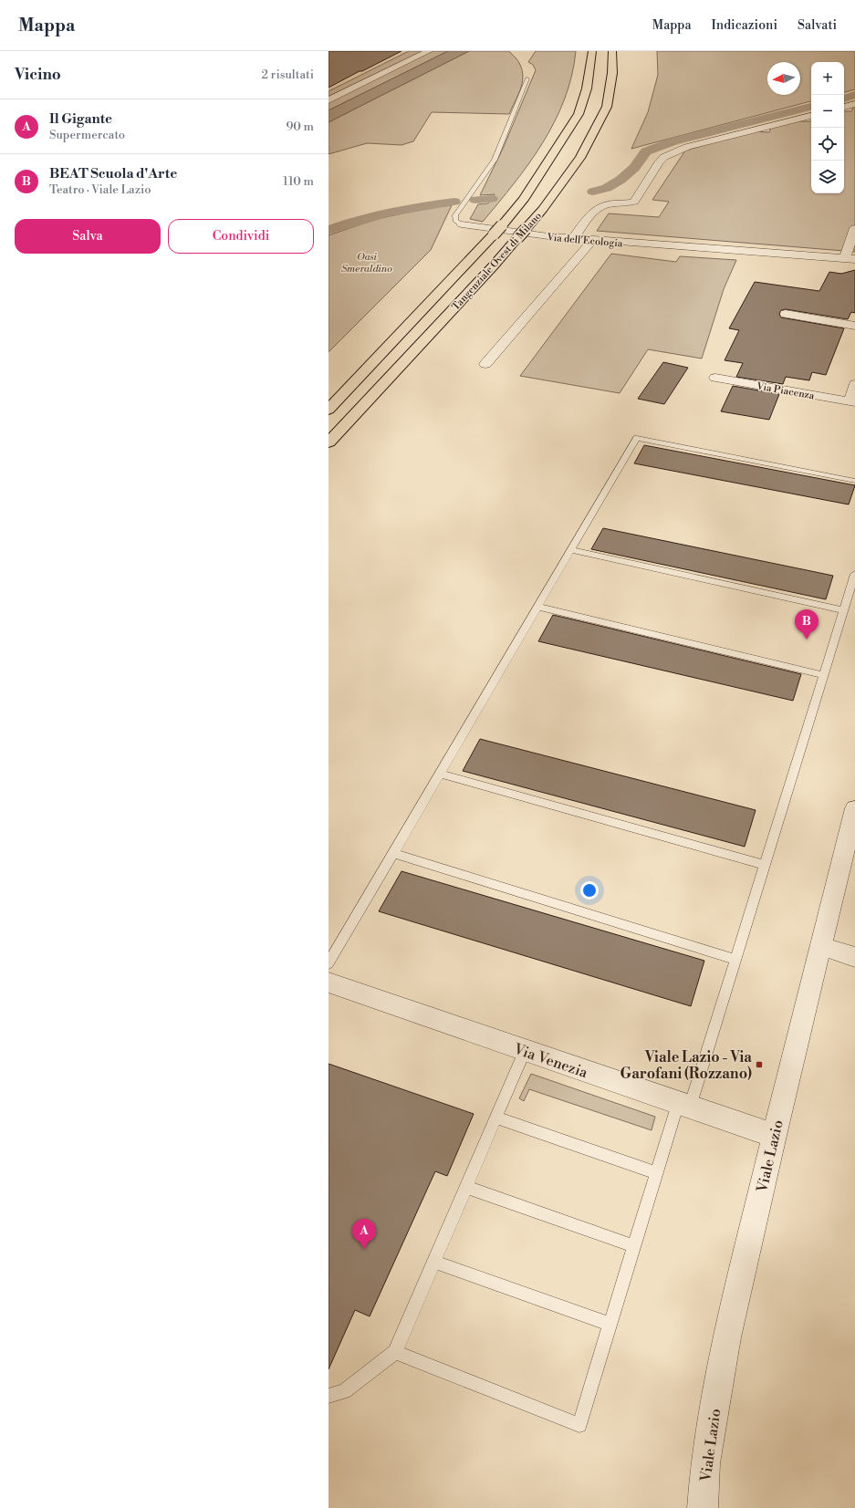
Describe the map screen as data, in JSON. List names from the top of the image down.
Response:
{
  "streets": {
    "highway": ["Tangenziale Ovest di Milano"],
    "street": [
      "Via dell'Ecologia",
      "Via Piacenza",
      "Via Venezia",
      "Viale Lazio"
    ]
  },
  "crossings": [
    ["Via Venezia", "Viale Lazio"]
  ],
  "parks": ["Oasi Smeraldino"],
  "places": {
    "transit": ["Viale Lazio - Via Garofani (Rozzano)"]
  },
  "north": "left",
  "page": {
    "header": "Mappa",
    "nav": ["Mappa", "Indicazioni", "Salvati"],
    "heading": ["Vicino", "2 risultati"],
    "map_buttons": ["+", "−"],
    "list": [
      {
        "mark": "A",
        "name": "Il Gigante",
        "note": "Supermercato",
        "value": "90 m"
      },
      {
        "mark": "B",
        "name": "BEAT Scuola d'Arte",
        "note": "Teatro · Viale Lazio",
        "value": "110 m"
      }
    ],
    "buttons": ["Salva", "Condividi"],
    "pins": ["B", "A"]
  }
}
